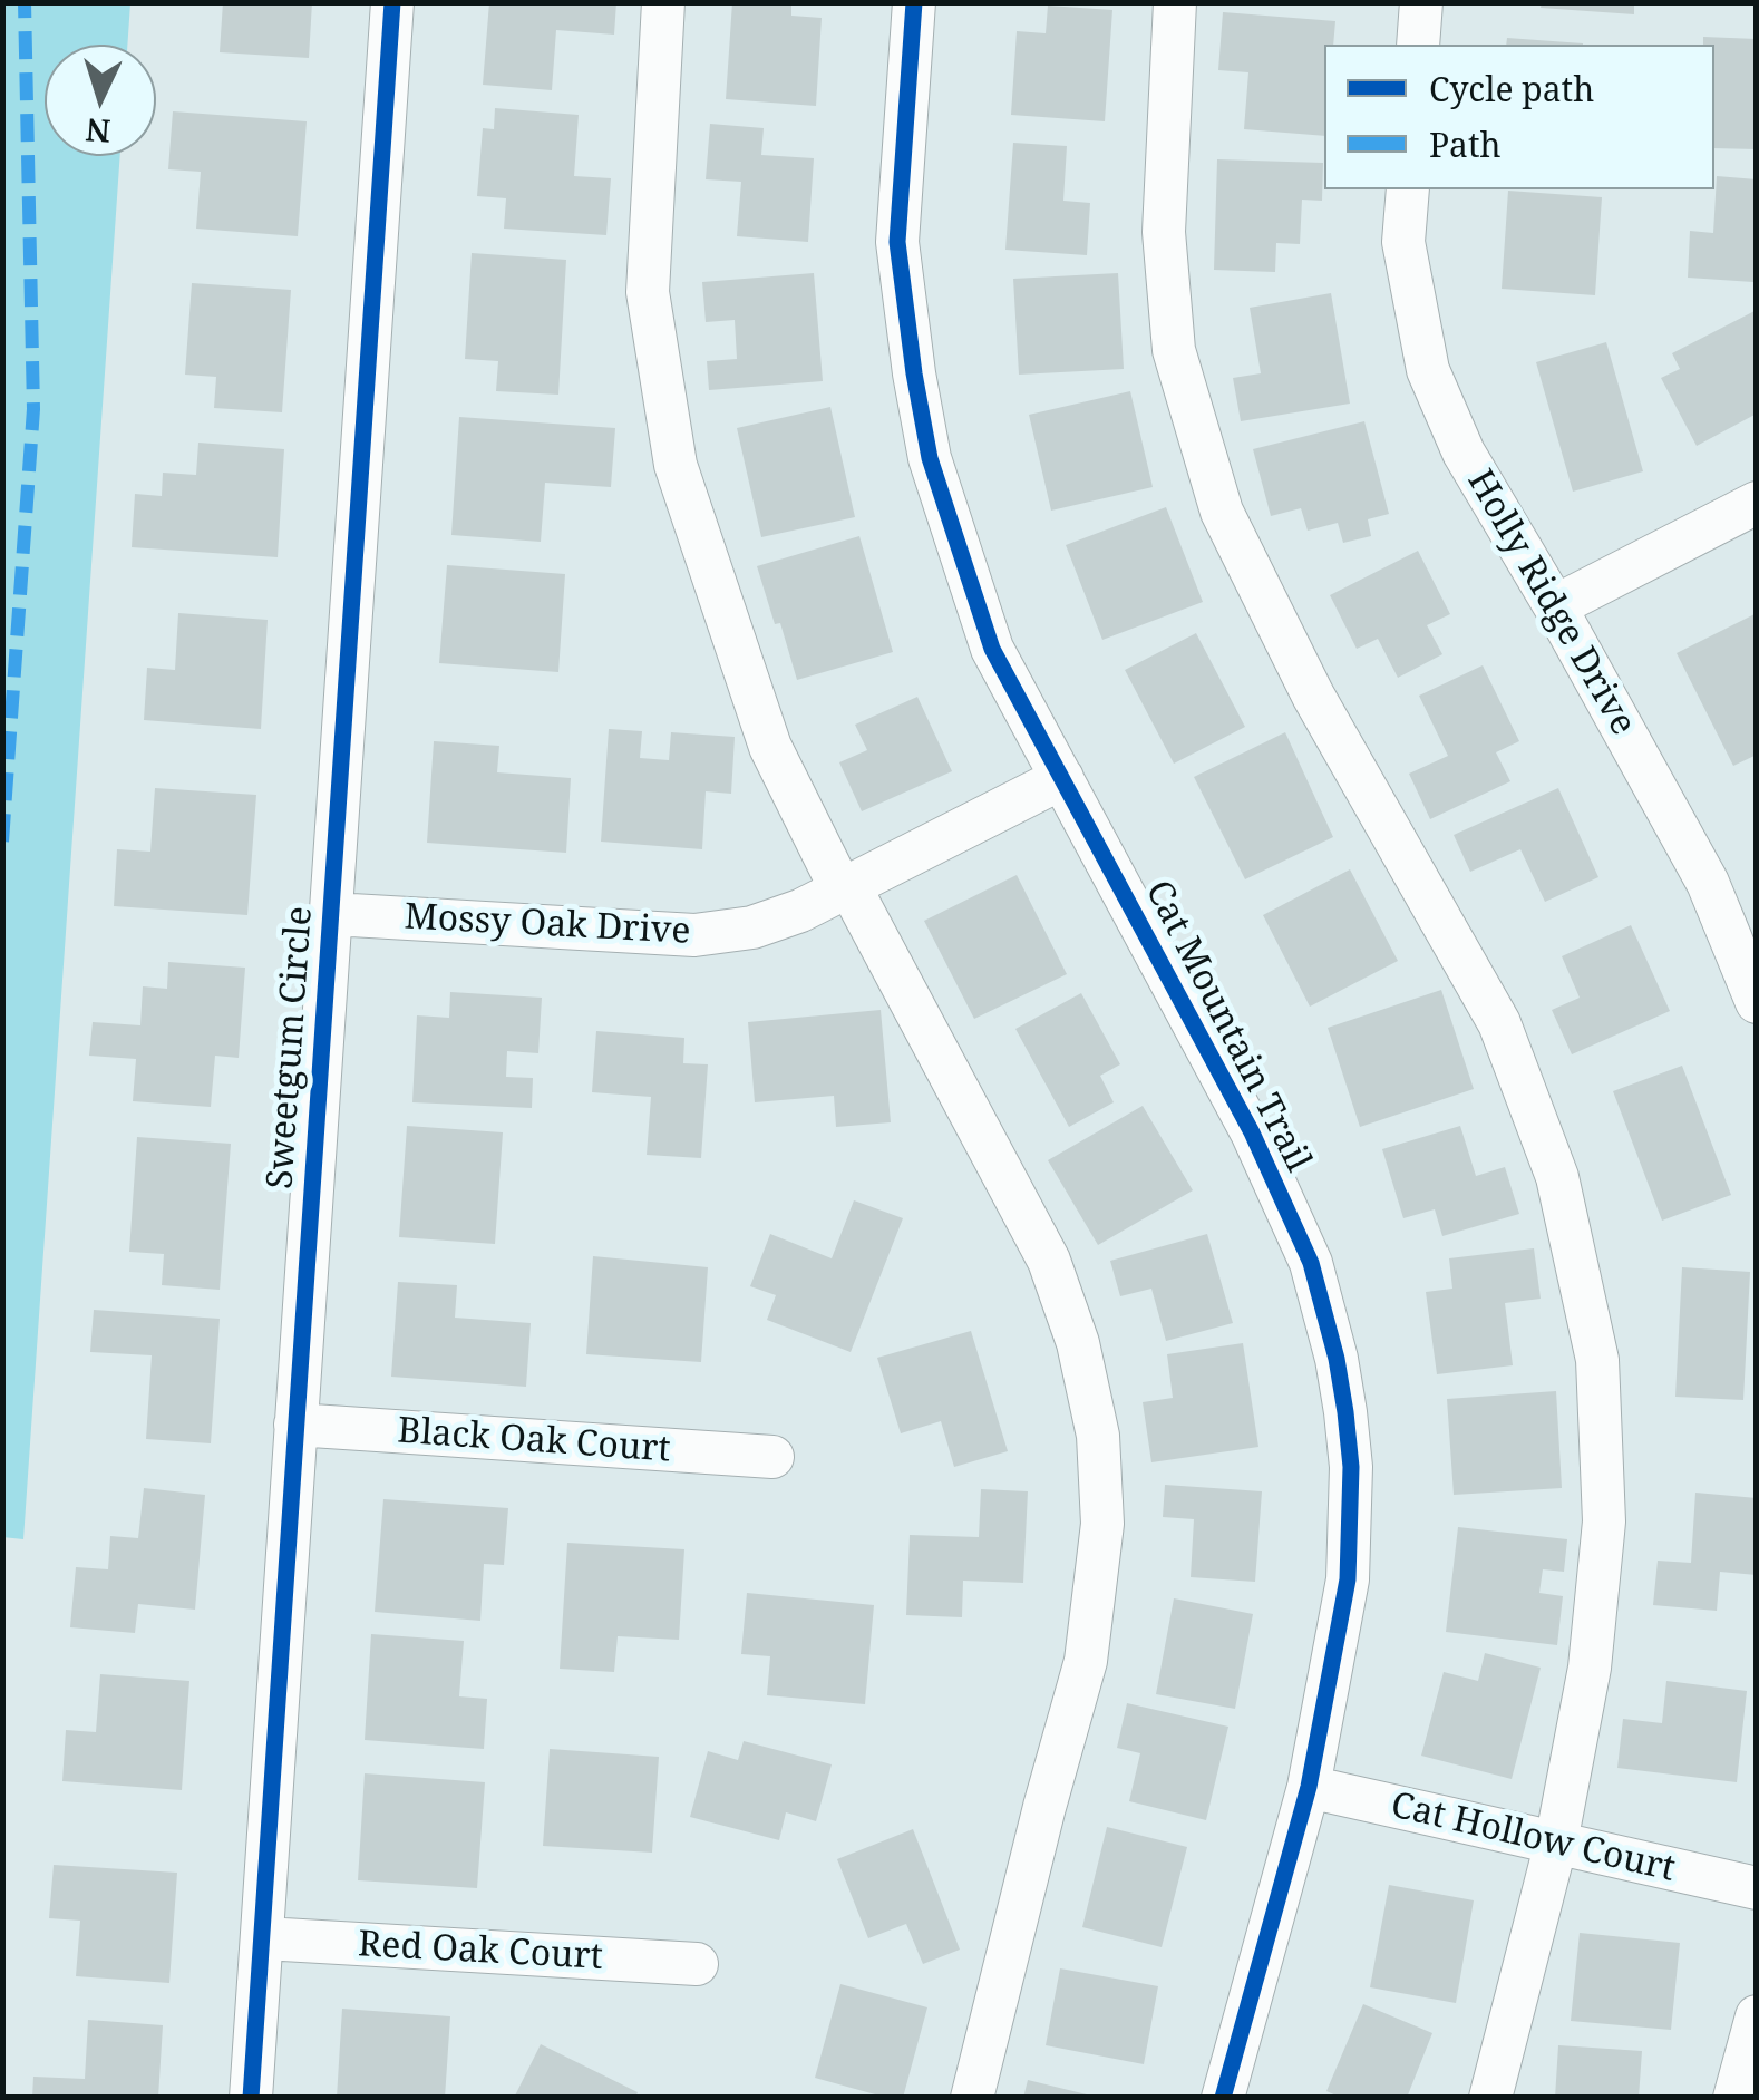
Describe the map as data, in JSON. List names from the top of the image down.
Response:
{
  "streets": {
    "street": [
      "Holly Ridge Drive",
      "Mossy Oak Drive",
      "Cat Mountain Trail",
      "Sweetgum Circle",
      "Black Oak Court",
      "Cat Hollow Court",
      "Red Oak Court"
    ]
  },
  "crossings": [
    ["Mossy Oak Drive", "Cat Mountain Trail"],
    ["Mossy Oak Drive", "Sweetgum Circle"],
    ["Cat Mountain Trail", "Cat Hollow Court"],
    ["Sweetgum Circle", "Black Oak Court"],
    ["Sweetgum Circle", "Red Oak Court"]
  ],
  "legend": ["Cycle path", "Path"],
  "north": "bottom"
}
